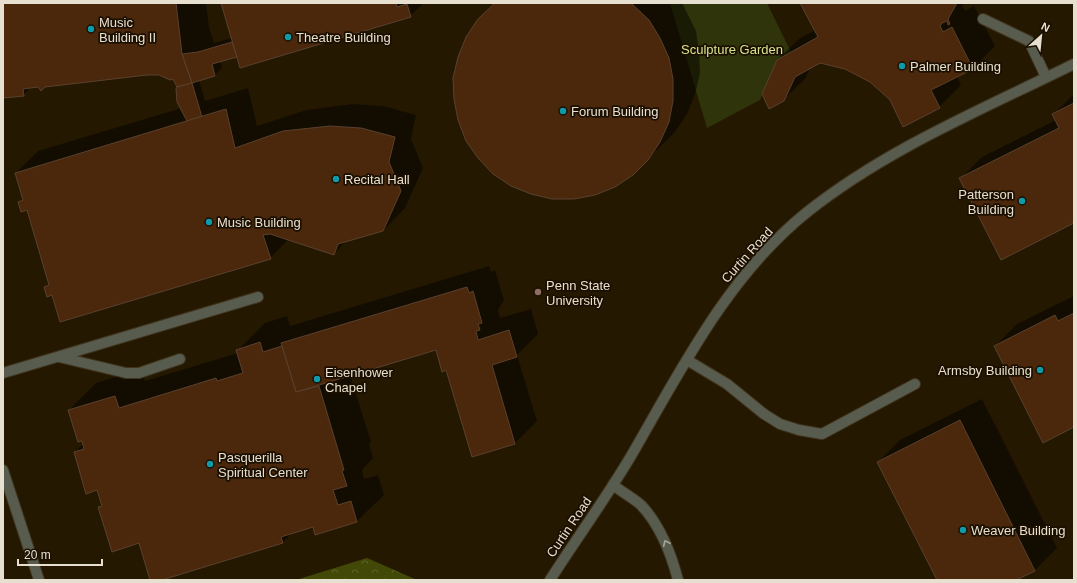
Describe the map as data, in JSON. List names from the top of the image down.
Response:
{
  "streets": {
    "street": ["Curtin Road"]
  },
  "parks": ["Sculpture Garden"],
  "places": [
    "Music Building II",
    "Theatre Building",
    "Palmer Building",
    "Forum Building",
    "Recital Hall",
    "Patterson Building",
    "Music Building",
    "Penn State University",
    "Armsby Building",
    "Eisenhower Chapel",
    "Pasquerilla Spiritual Center",
    "Weaver Building"
  ],
  "scale_bar": "20 m",
  "north": "top right"
}
